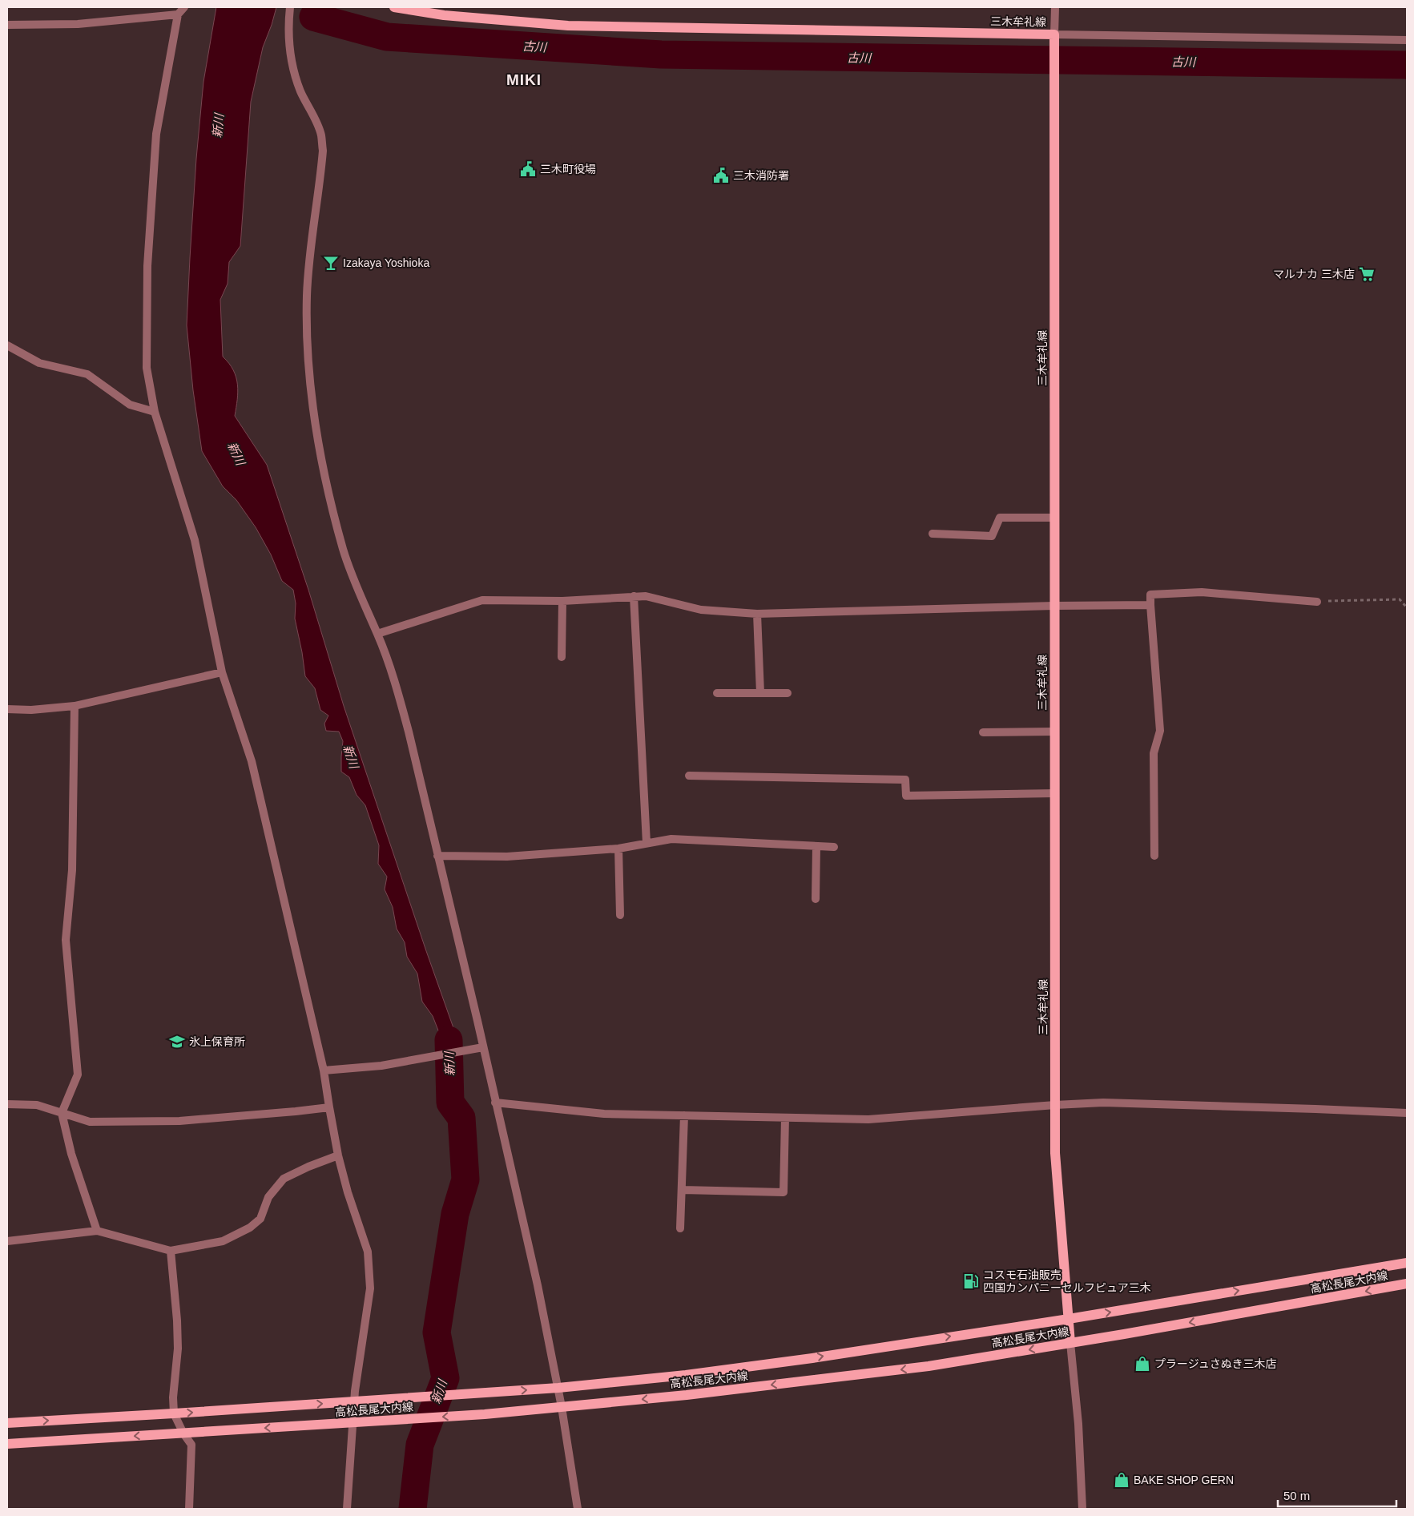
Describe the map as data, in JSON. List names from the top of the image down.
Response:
{
  "streets": {
    "main road": ["三木牟礼線", "高松長尾大内線"]
  },
  "crossings": [
    ["三木牟礼線", "高松長尾大内線"]
  ],
  "districts": ["MIKI"],
  "water": ["古川", "新川"],
  "places": {
    "public building": ["三木町役場", "三木消防署"],
    "bar": ["Izakaya Yoshioka"],
    "supermarket": ["マルナカ 三木店"],
    "school or university": ["氷上保育所"],
    "fuel station": ["コスモ石油販売 四国カンパニーセルフピュア三木"],
    "shop": ["プラージュさぬき三木店", "BAKE SHOP GERN"]
  },
  "scale_bar": "50 m"
}
